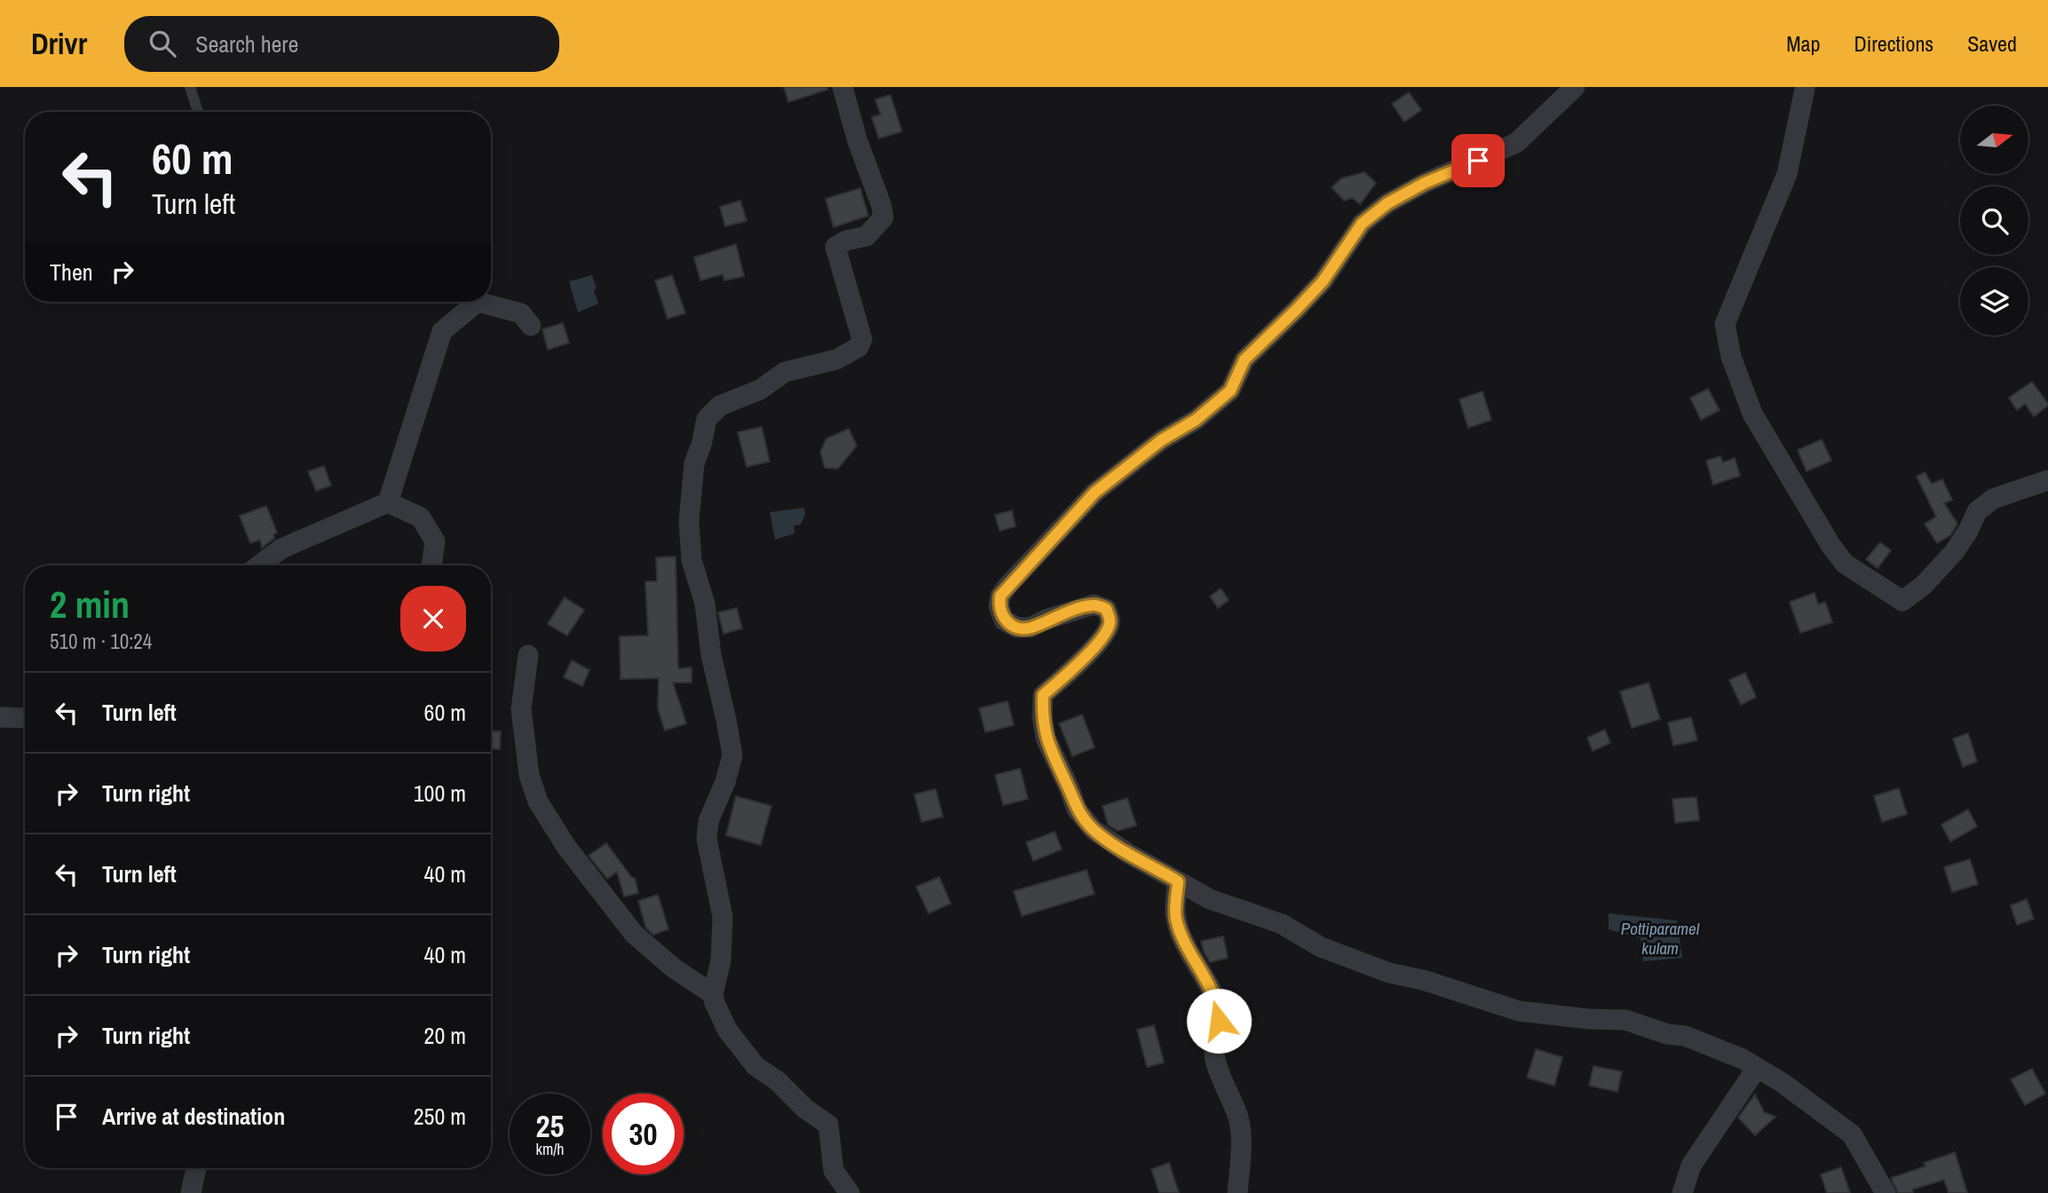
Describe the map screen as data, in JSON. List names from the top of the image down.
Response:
{
  "water": ["Pottiparamel kulam"],
  "north": "right",
  "page": {
    "header": "Drivr",
    "search": "Search here",
    "nav": ["Map", "Directions", "Saved"],
    "turn": ["60 m", "Turn left"],
    "then": "Then",
    "heading": ["2 min", "510 m · 10:24"],
    "list": [
      {
        "name": "Turn left",
        "value": "60 m"
      },
      {
        "name": "Turn right",
        "value": "100 m"
      },
      {
        "name": "Turn left",
        "value": "40 m"
      },
      {
        "name": "Turn right",
        "value": "40 m"
      },
      {
        "name": "Turn right",
        "value": "20 m"
      },
      {
        "name": "Arrive at destination",
        "value": "250 m"
      }
    ],
    "speed": "25 km/h",
    "limit": "30"
  }
}
